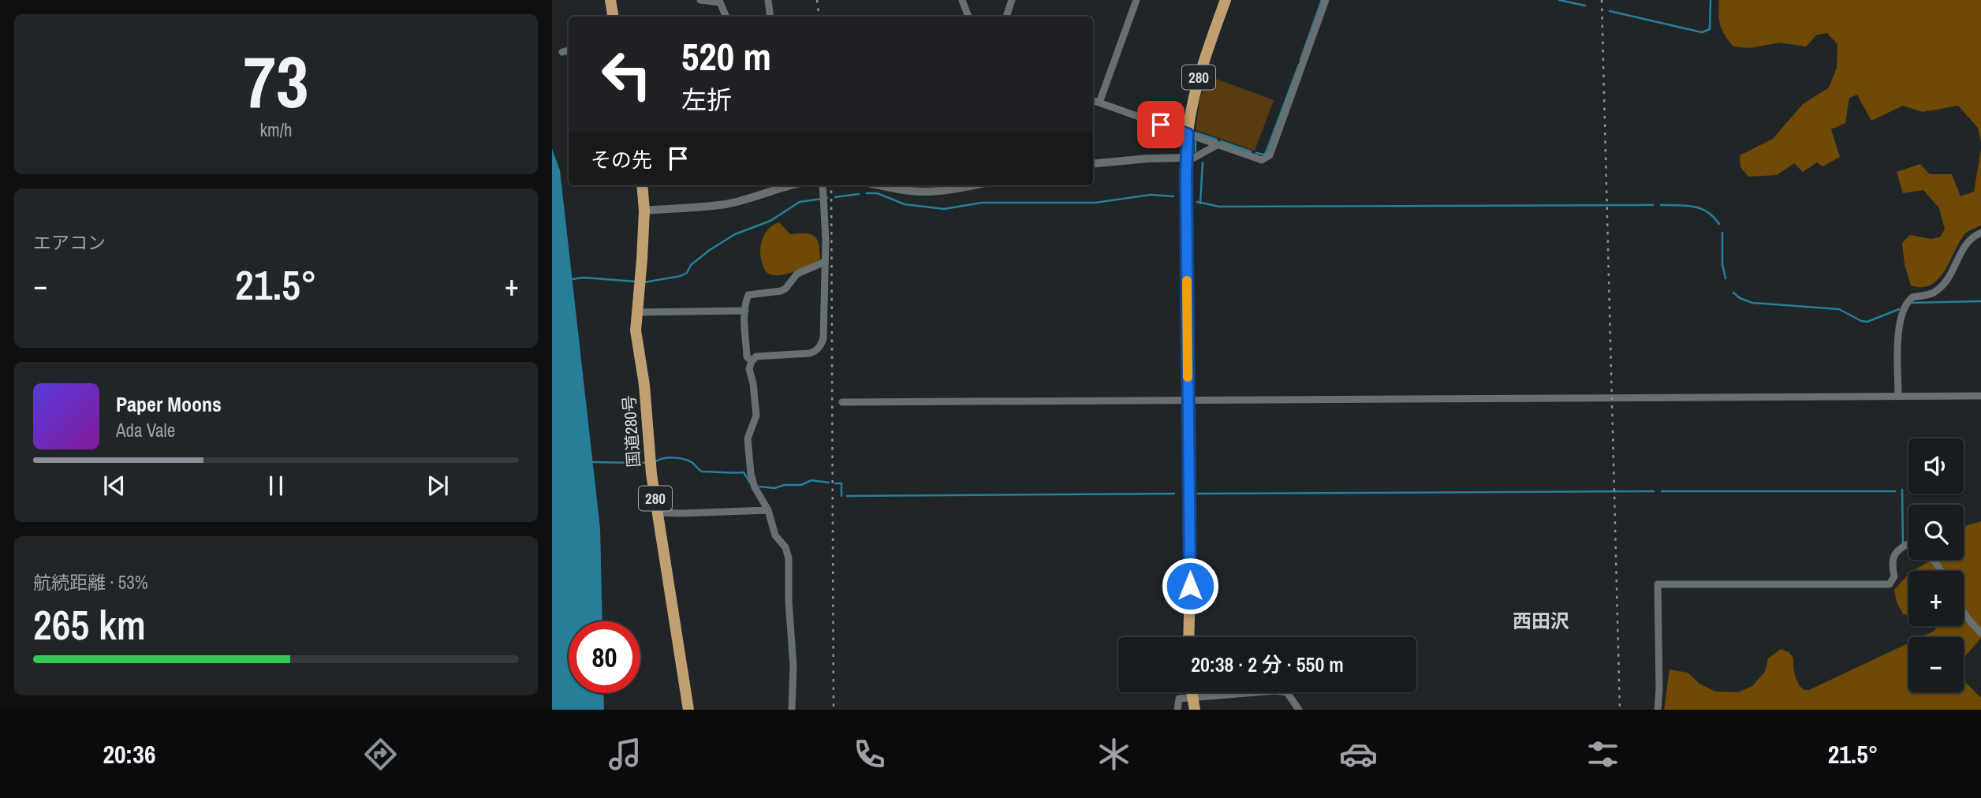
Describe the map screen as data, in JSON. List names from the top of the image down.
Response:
{
  "streets": {
    "highway": ["280", "国道280号"]
  },
  "districts": ["西田沢"],
  "page": {
    "tile": [
      ["73", "km/h"],
      "エアコン",
      ["航続距離 · 53%", "265 km"]
    ],
    "turn": ["520 m", "左折"],
    "then": "その先",
    "heat": ["−", "21.5°", "+"],
    "song": ["Paper Moons", "Ada Vale"],
    "map_buttons": ["+", "−"],
    "limit": "80",
    "trip": "20:38 · 2 分 · 550 m",
    "tabs": ["20:36", "21.5°"]
  }
}
